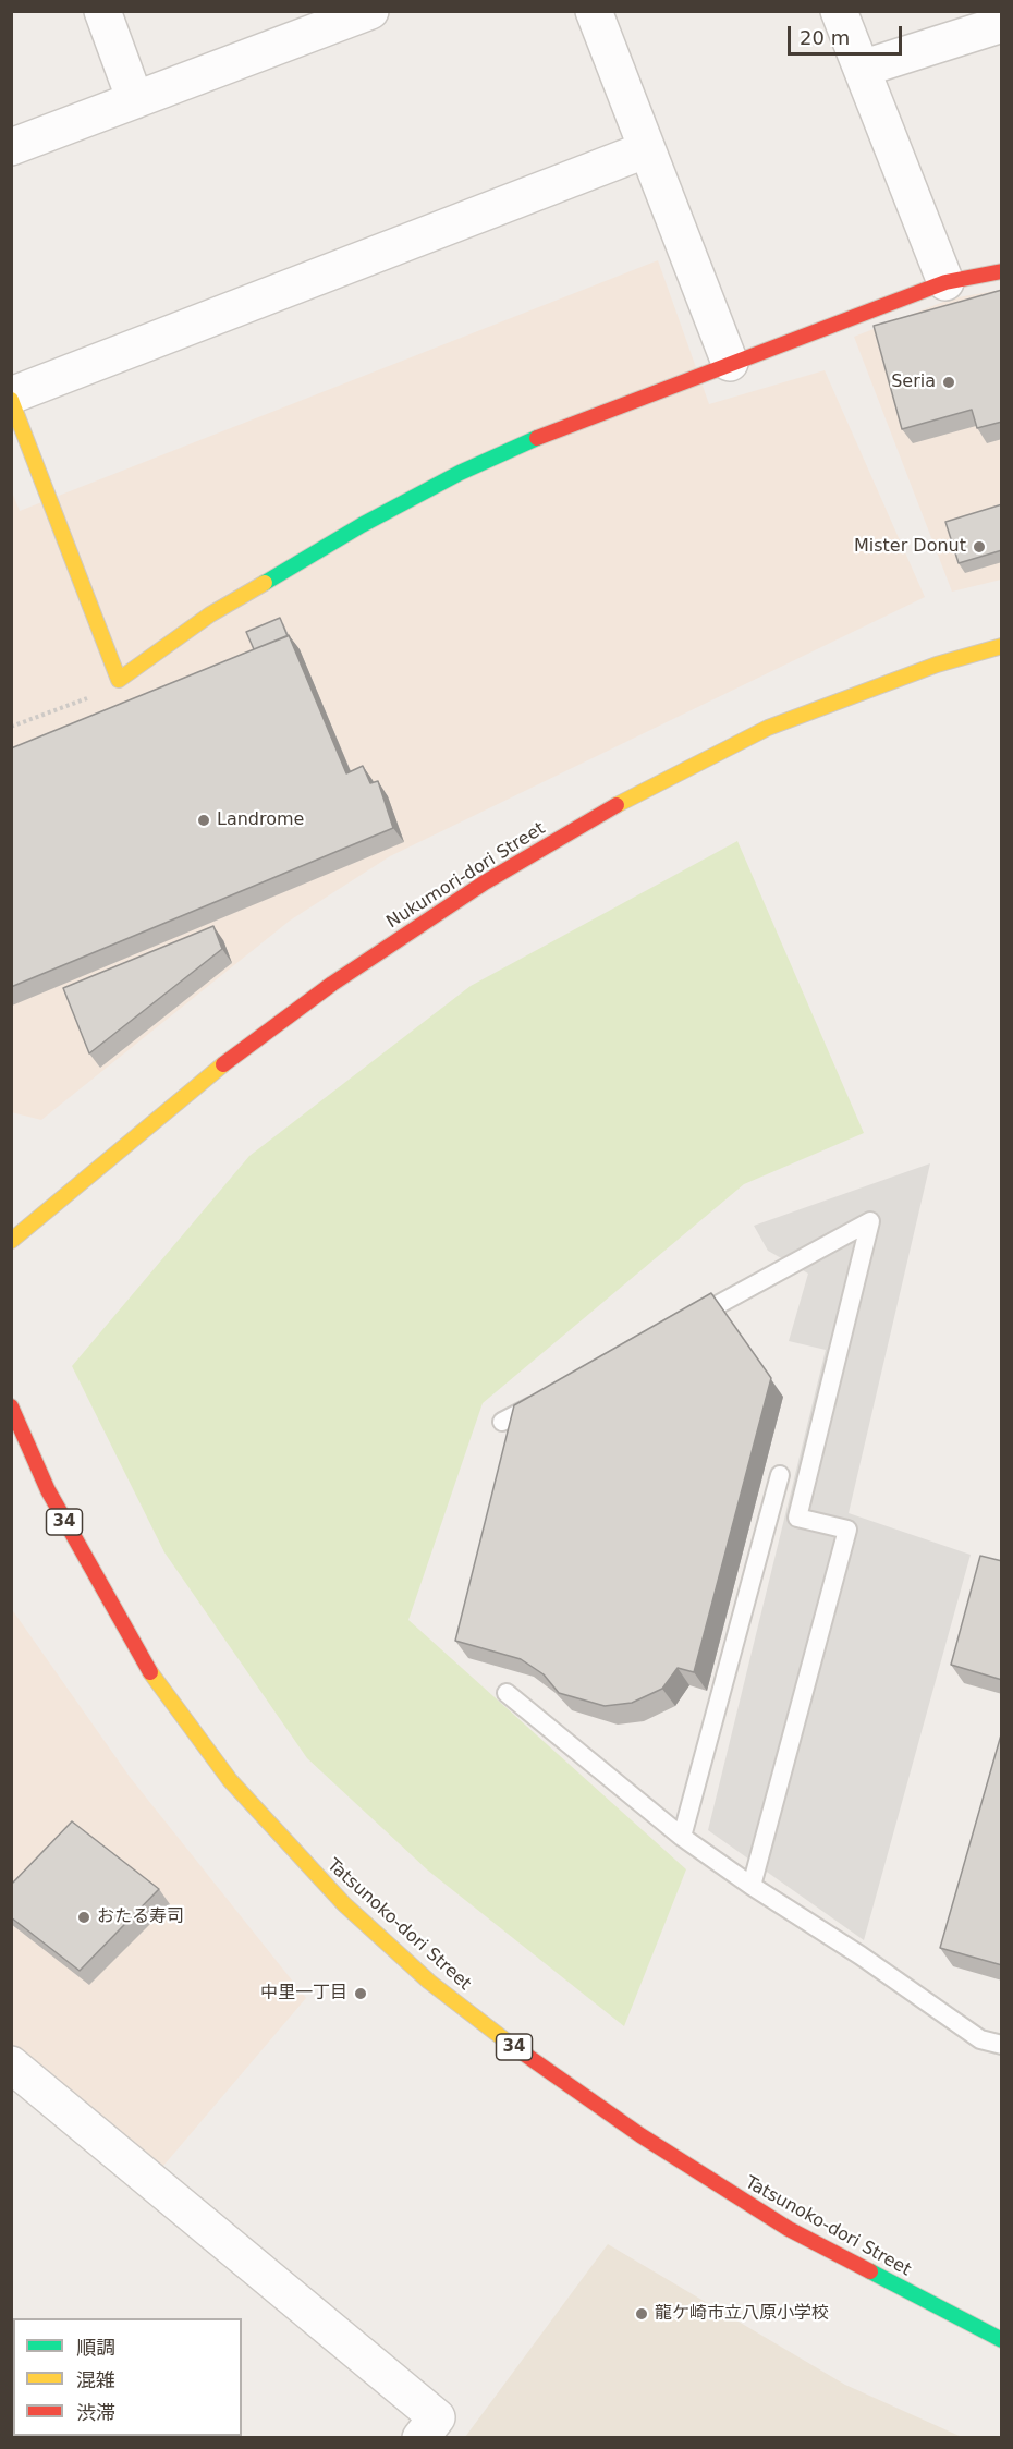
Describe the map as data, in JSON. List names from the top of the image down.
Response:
{
  "streets": {
    "main road": ["Nukumori-dori Street", "34", "Tatsunoko-dori Street"]
  },
  "places": [
    "Seria",
    "Mister Donut",
    "Landrome",
    "おたる寿司",
    "中里一丁目",
    "龍ケ崎市立八原小学校"
  ],
  "legend": ["順調", "混雑", "渋滞"],
  "scale_bar": "20 m"
}
